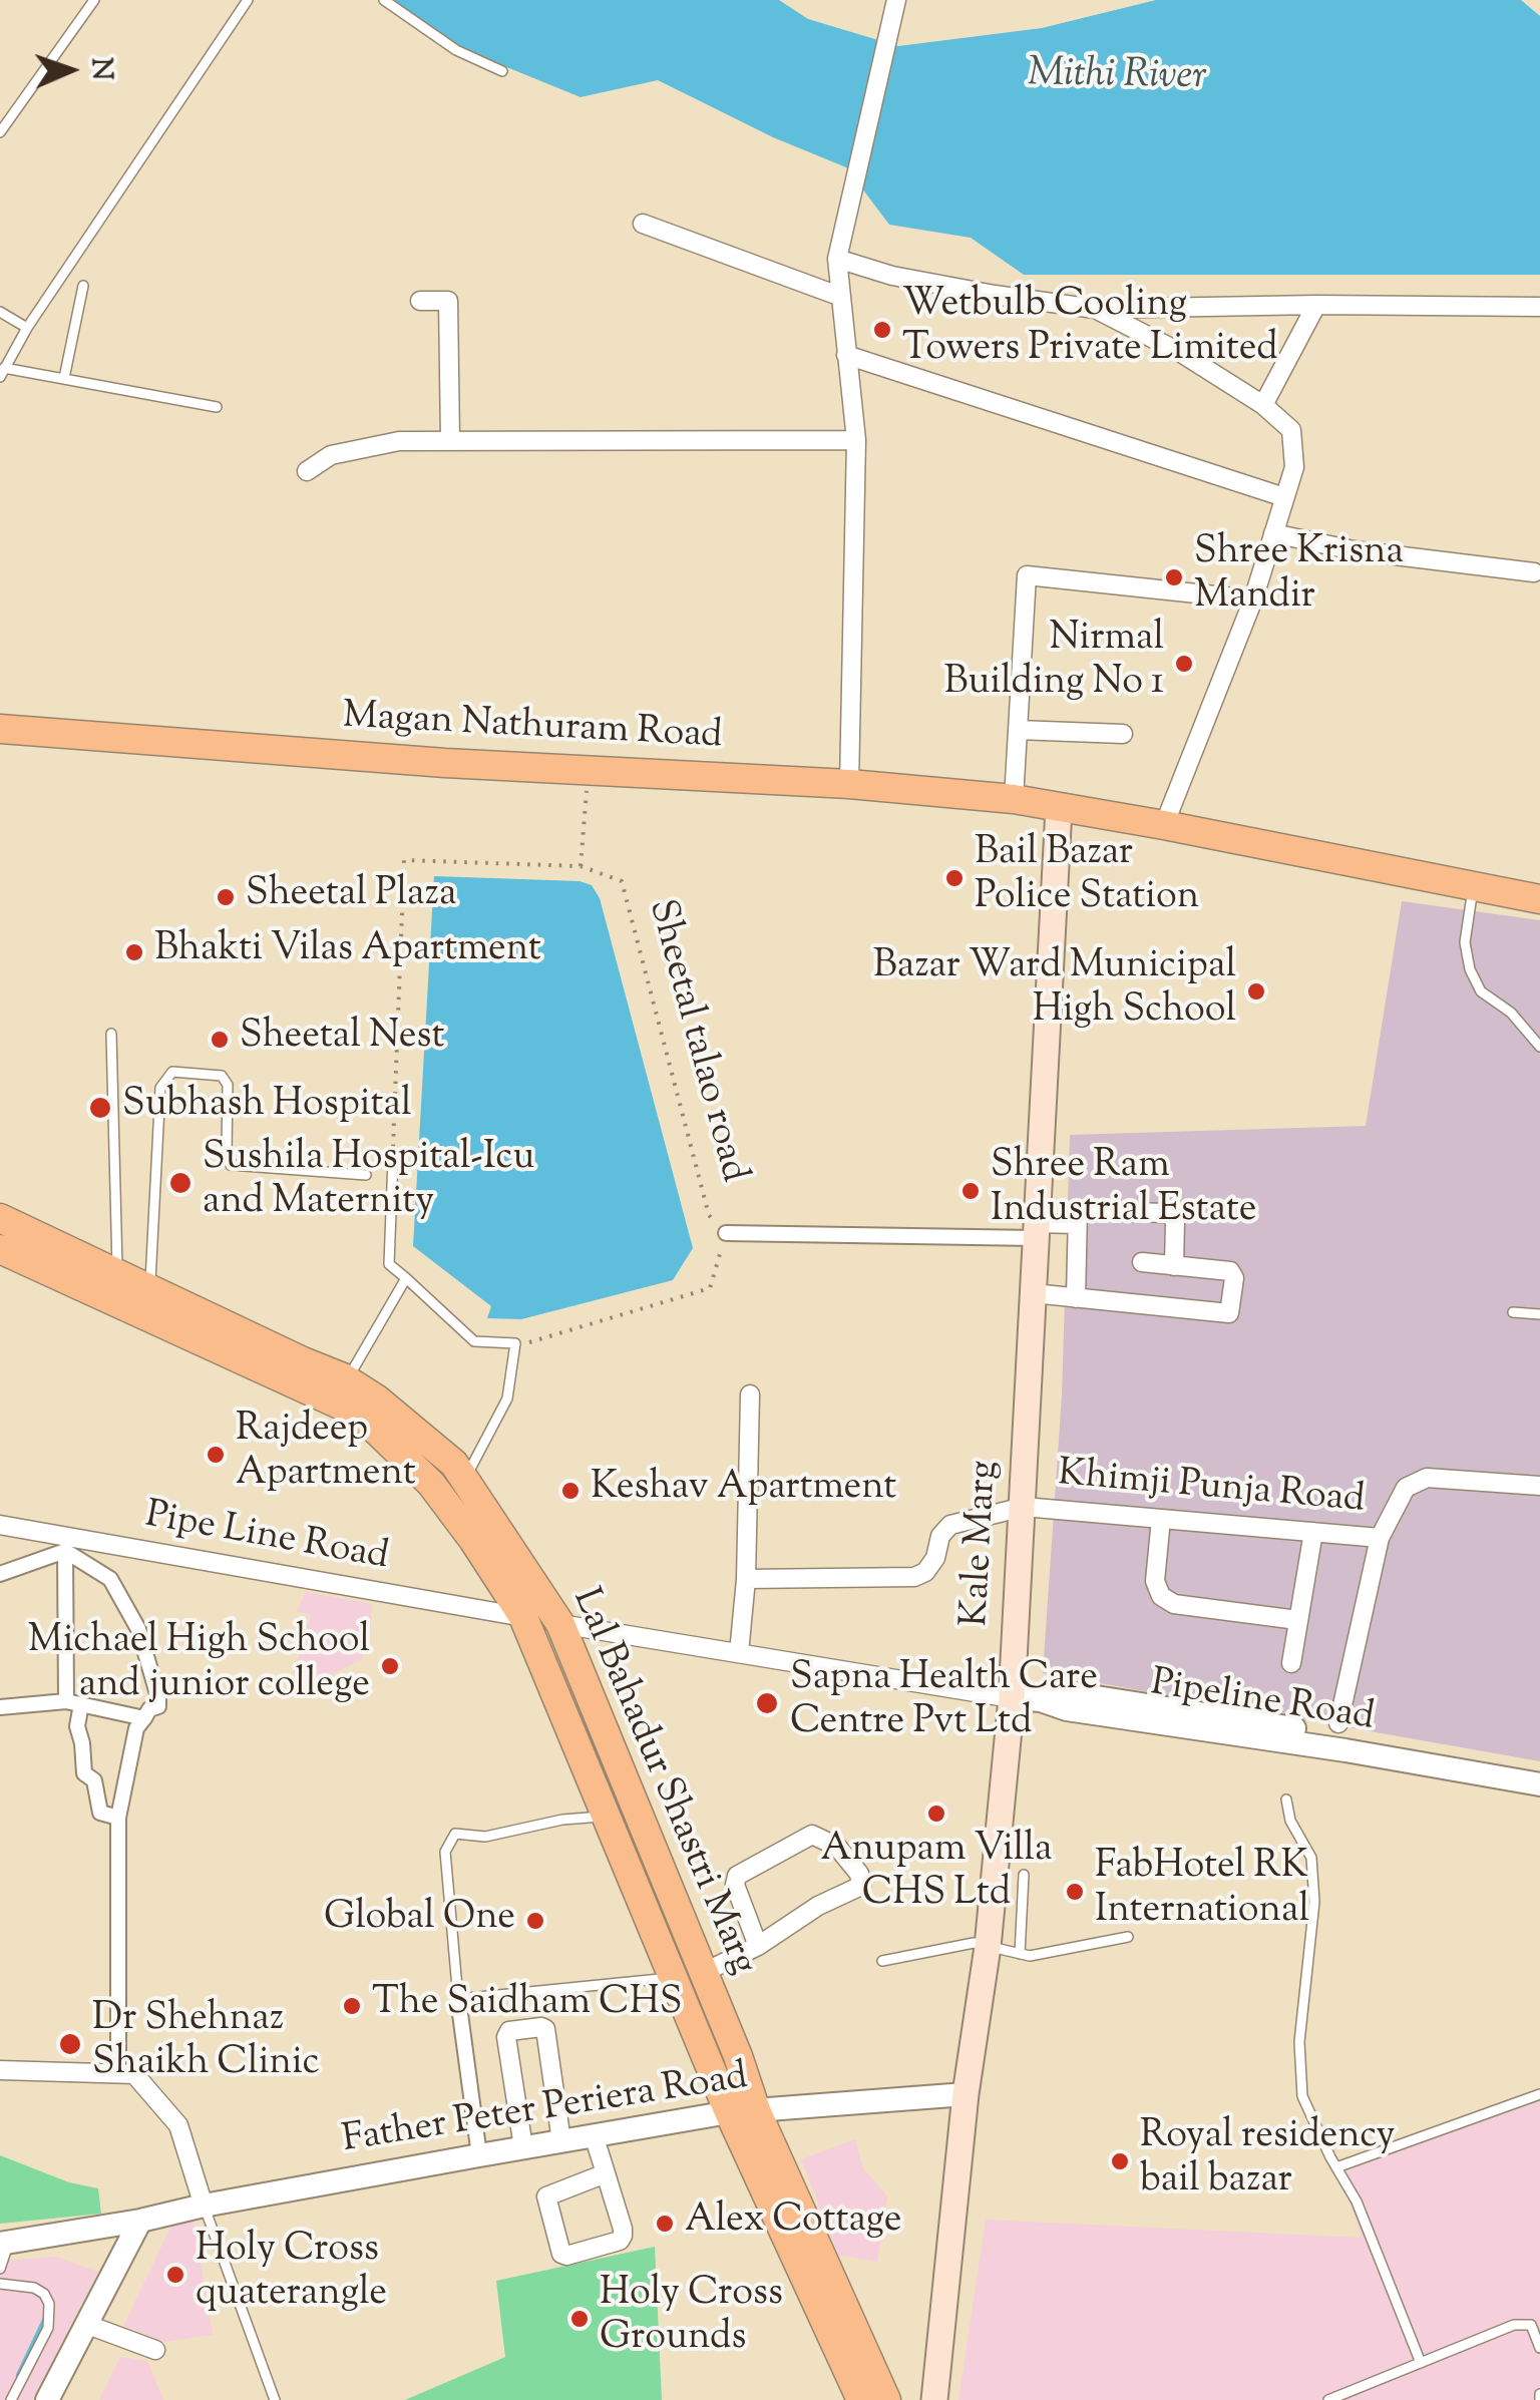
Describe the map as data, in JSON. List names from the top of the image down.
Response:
{
  "streets": {
    "main road": ["Magan Nathuram Road", "Kale Marg", "Lal Bahadur Shastri Marg"],
    "street": [
      "Khimji Punja Road",
      "Pipe Line Road",
      "Pipeline Road",
      "Father Peter Periera Road"
    ],
    "path": ["Sheetal talao road"]
  },
  "crossings": [
    ["Magan Nathuram Road", "Kale Marg"],
    ["Khimji Punja Road", "Kale Marg"],
    ["Pipe Line Road", "Lal Bahadur Shastri Marg"],
    ["Kale Marg", "Pipeline Road"],
    ["Kale Marg", "Father Peter Periera Road"],
    ["Pipeline Road", "Lal Bahadur Shastri Marg"],
    ["Lal Bahadur Shastri Marg", "Father Peter Periera Road"]
  ],
  "water": ["Mithi River"],
  "places": [
    "Wetbulb Cooling Towers Private Limited",
    "Shree Krisna Mandir",
    "Nirmal Building No 1",
    "Bail Bazar Police Station",
    "Sheetal Plaza",
    "Bhakti Vilas Apartment",
    "Bazar Ward Municipal High School",
    "Sheetal Nest",
    "Subhash Hospital",
    "Sushila Hospital-Icu and Maternity",
    "Shree Ram Industrial Estate",
    "Rajdeep Apartment",
    "Keshav Apartment",
    "Michael High School and junior college",
    "Sapna Health Care Centre Pvt Ltd",
    "Anupam Villa CHS Ltd",
    "FabHotel RK International",
    "Global One",
    "The Saidham CHS",
    "Dr Shehnaz Shaikh Clinic",
    "Royal residency bail bazar",
    "Alex Cottage",
    "Holy Cross quaterangle",
    "Holy Cross Grounds"
  ],
  "north": "right"
}
